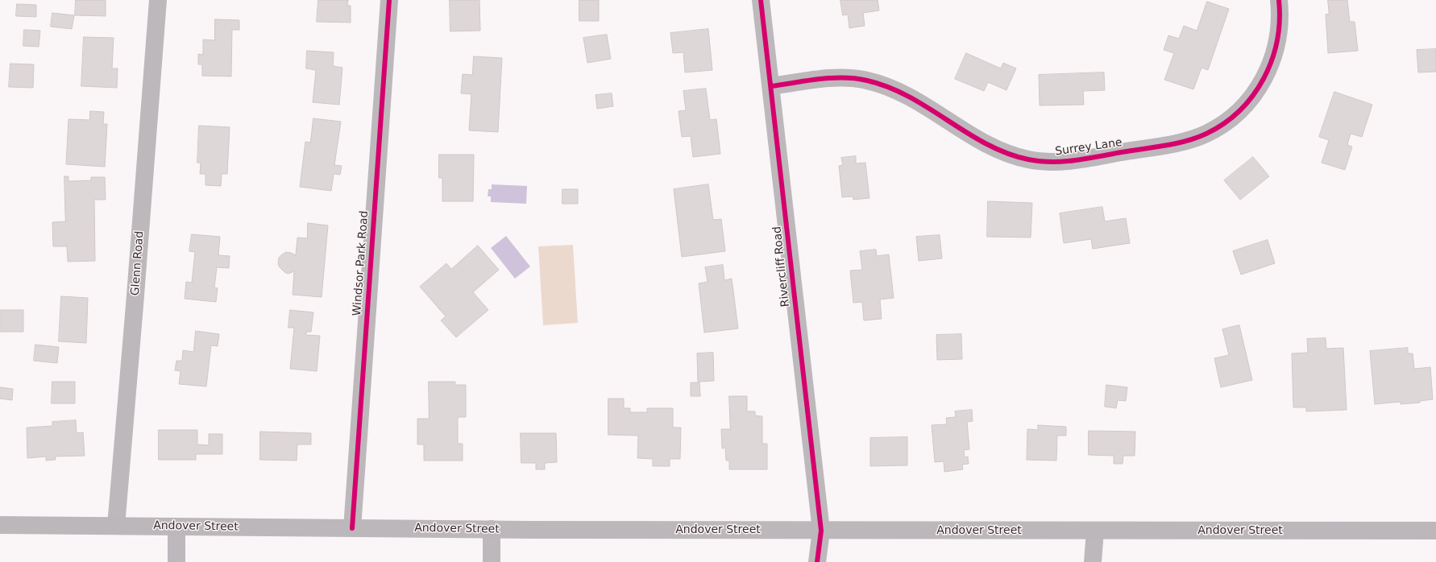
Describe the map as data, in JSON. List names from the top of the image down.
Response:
{
  "streets": {
    "main road": ["Andover Street"],
    "street": [
      "Surrey Lane",
      "Glenn Road",
      "Windsor Park Road",
      "Rivercliff Road"
    ]
  },
  "crossings": [
    ["Surrey Lane", "Rivercliff Road"],
    ["Glenn Road", "Andover Street"],
    ["Windsor Park Road", "Andover Street"],
    ["Rivercliff Road", "Andover Street"]
  ]
}
